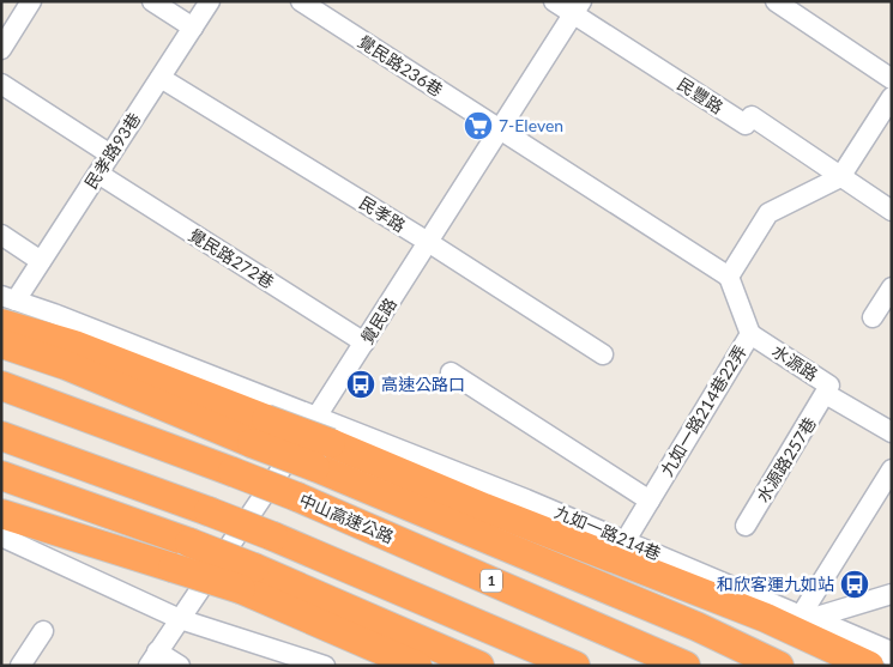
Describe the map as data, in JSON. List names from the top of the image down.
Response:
{
  "streets": {
    "highway": ["中山高速公路", "1"],
    "street": [
      "覺民路236巷",
      "民豐路",
      "民孝路93巷",
      "民孝路",
      "覺民路272巷",
      "覺民路",
      "水源路",
      "九如一路214巷22弄",
      "水源路257巷",
      "九如一路214巷"
    ]
  },
  "crossings": [
    ["覺民路236巷", "覺民路"],
    ["覺民路236巷", "九如一路214巷22弄"],
    ["民豐路", "覺民路"],
    ["民孝路93巷", "民孝路"],
    ["民孝路93巷", "覺民路272巷"],
    ["民孝路93巷", "九如一路214巷"],
    ["民孝路", "覺民路"],
    ["覺民路272巷", "覺民路"],
    ["覺民路", "九如一路214巷"],
    ["水源路", "九如一路214巷22弄"],
    ["水源路", "水源路257巷"],
    ["九如一路214巷22弄", "九如一路214巷"]
  ],
  "places": {
    "supermarket": ["7-Eleven"],
    "bus stop": ["高速公路口", "和欣客運九如站"]
  }
}
